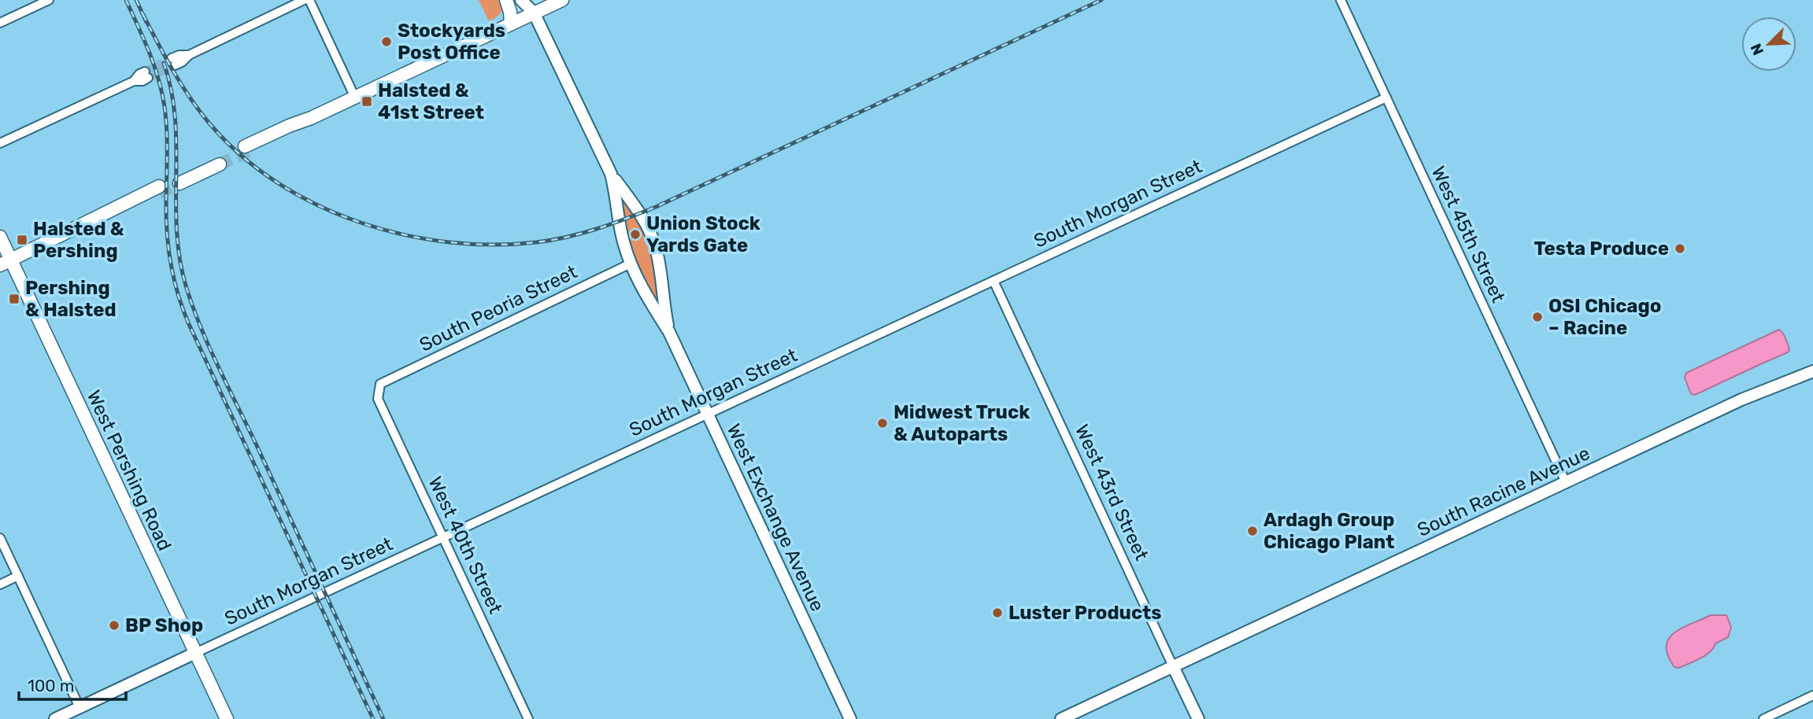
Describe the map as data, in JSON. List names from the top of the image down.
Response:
{
  "streets": {
    "main road": ["West Pershing Road"],
    "street": [
      "South Morgan Street",
      "West 45th Street",
      "South Peoria Street",
      "South Racine Avenue",
      "West 43rd Street",
      "West Exchange Avenue",
      "West 40th Street"
    ]
  },
  "crossings": [
    ["South Morgan Street", "West 45th Street"],
    ["South Morgan Street", "West Pershing Road"],
    ["South Morgan Street", "West 43rd Street"],
    ["South Morgan Street", "West Exchange Avenue"],
    ["South Morgan Street", "West 40th Street"],
    ["West 45th Street", "South Racine Avenue"],
    ["South Peoria Street", "West Exchange Avenue"],
    ["South Peoria Street", "West 40th Street"],
    ["South Racine Avenue", "West 43rd Street"]
  ],
  "places": {
    "other": [
      "Stockyards Post Office",
      "Union Stock Yards Gate",
      "Testa Produce",
      "OSI Chicago – Racine",
      "Midwest Truck & Autoparts",
      "Ardagh Group Chicago Plant",
      "Luster Products",
      "BP Shop"
    ],
    "transit": ["Halsted & 41st Street", "Halsted & Pershing", "Pershing & Halsted"]
  },
  "scale_bar": "100 m",
  "north": "bottom left"
}
